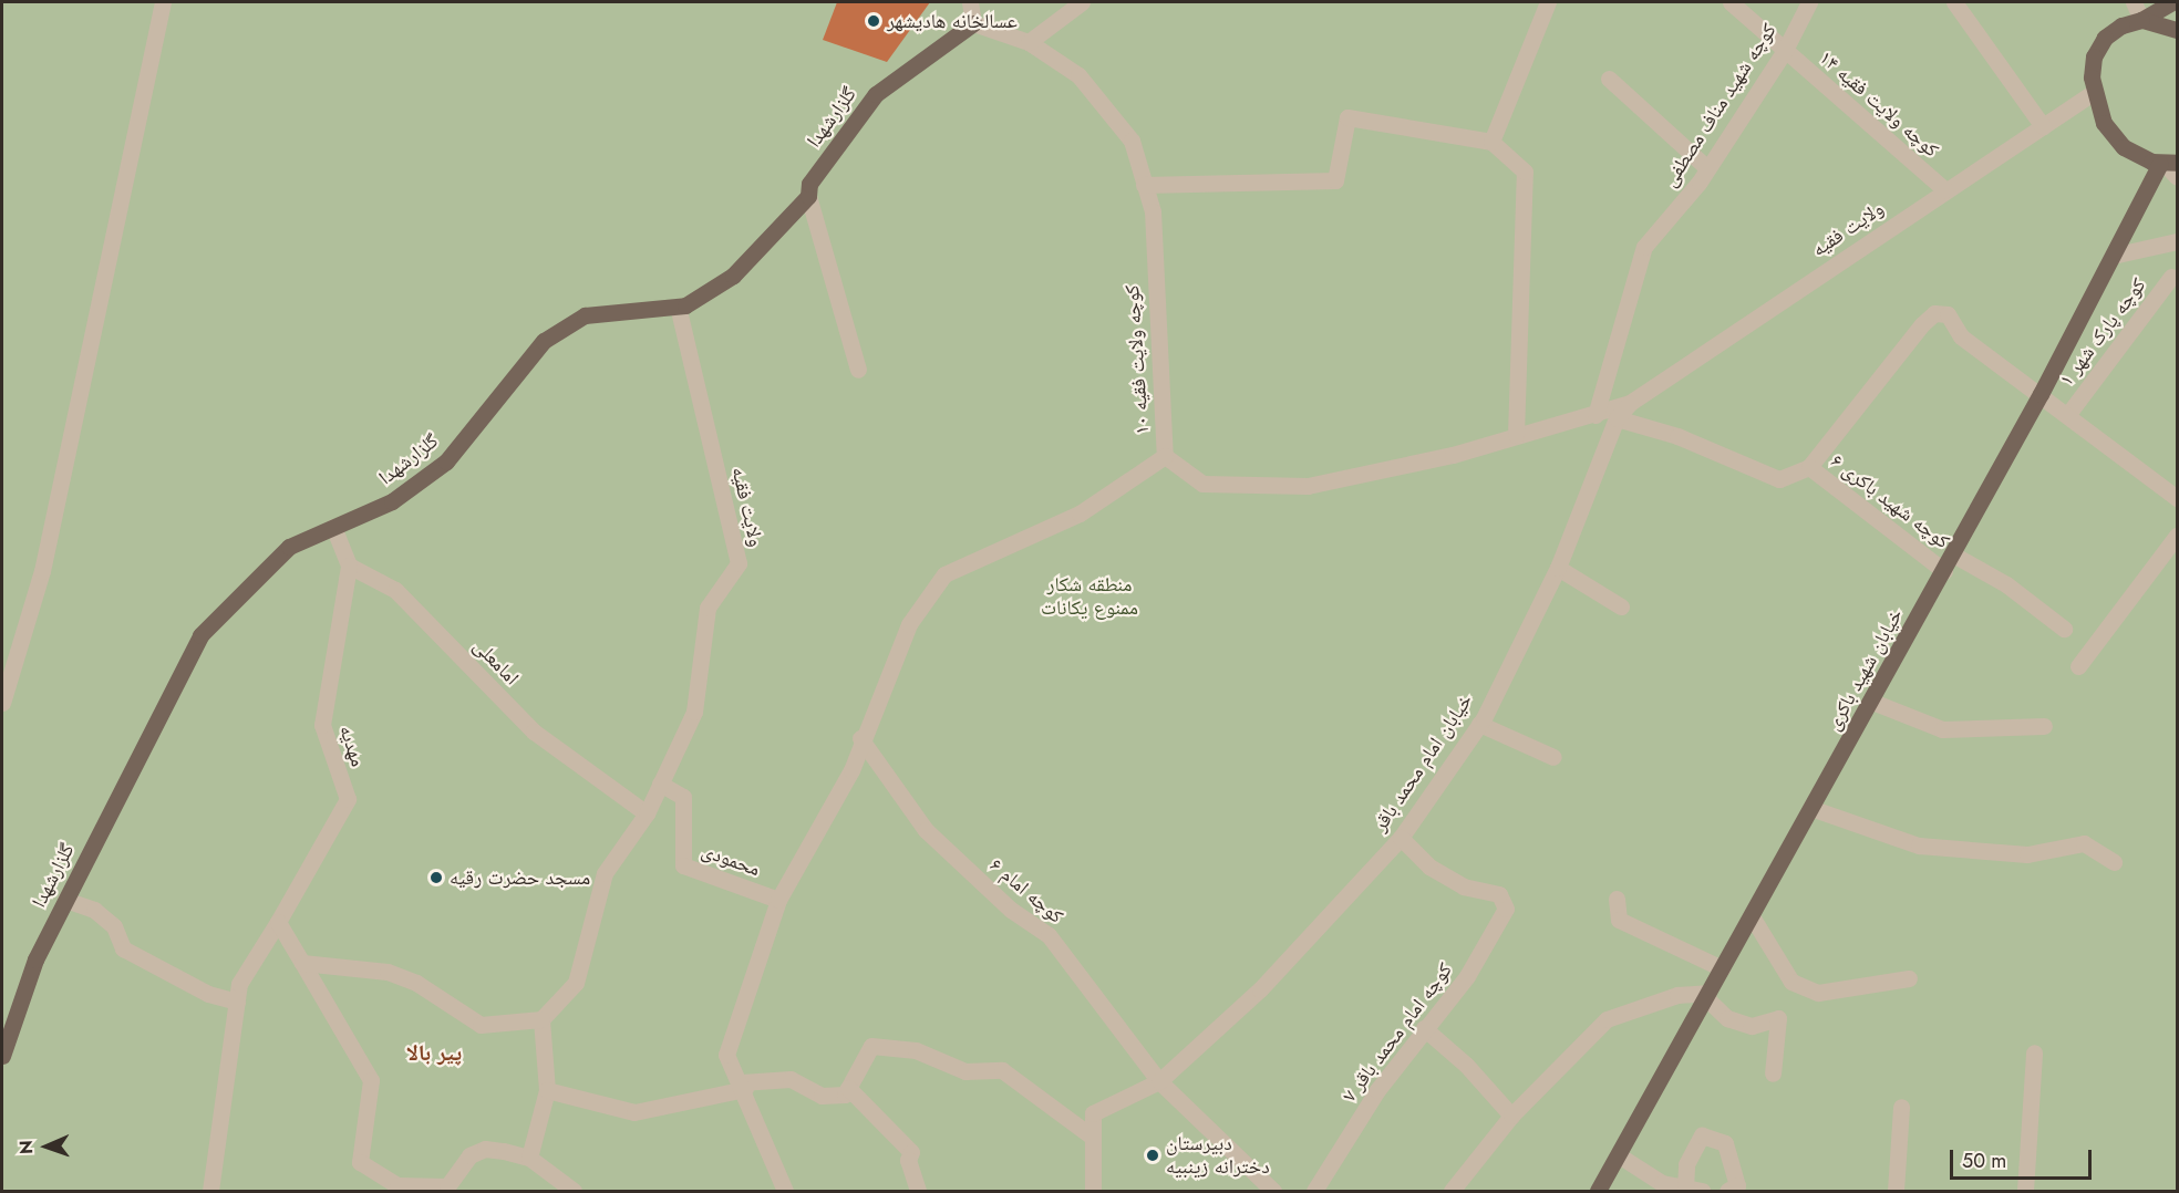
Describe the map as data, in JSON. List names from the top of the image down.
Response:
{
  "streets": {
    "main road": ["گلزارشهدا", "خیابان شهید باکری"],
    "street": [
      "کوچه ولایت فقیه ۱۴",
      "کوچه شهید مناف مصطفی",
      "ولایت فقیه",
      "کوچه پارک شهر ۱",
      "کوچه ولایت فقیه ۱۰",
      "کوچه شهید باکری ۶",
      "امامعلی",
      "مهدیه",
      "خیابان امام محمد باقر",
      "محمودی",
      "کوچه امام ۶",
      "کوچه امام محمد باقر ۷"
    ]
  },
  "crossings": [
    ["کوچه ولایت فقیه ۱۴", "کوچه شهید مناف مصطفی"],
    ["کوچه ولایت فقیه ۱۴", "ولایت فقیه"],
    ["کوچه شهید مناف مصطفی", "کوچه ولایت فقیه ۱۰"],
    ["گلزارشهدا", "ولایت فقیه"],
    ["گلزارشهدا", "کوچه ولایت فقیه ۱۰"],
    ["ولایت فقیه", "کوچه ولایت فقیه ۱۰"],
    ["ولایت فقیه", "امامعلی"],
    ["ولایت فقیه", "خیابان امام محمد باقر"],
    ["ولایت فقیه", "محمودی"],
    ["کوچه ولایت فقیه ۱۰", "خیابان امام محمد باقر"],
    ["کوچه شهید باکری ۶", "خیابان شهید باکری"],
    ["امامعلی", "مهدیه"],
    ["خیابان امام محمد باقر", "کوچه امام ۶"],
    ["خیابان امام محمد باقر", "کوچه امام محمد باقر ۷"]
  ],
  "districts": ["پیر بالا"],
  "parks": ["منطقه شکار ممنوع یکانات"],
  "places": ["عسالخانه هادیشهر", "مسجد حضرت رقیه", "دبیرستان دخترانه زینبیه"],
  "scale_bar": "50 m",
  "north": "left"
}
